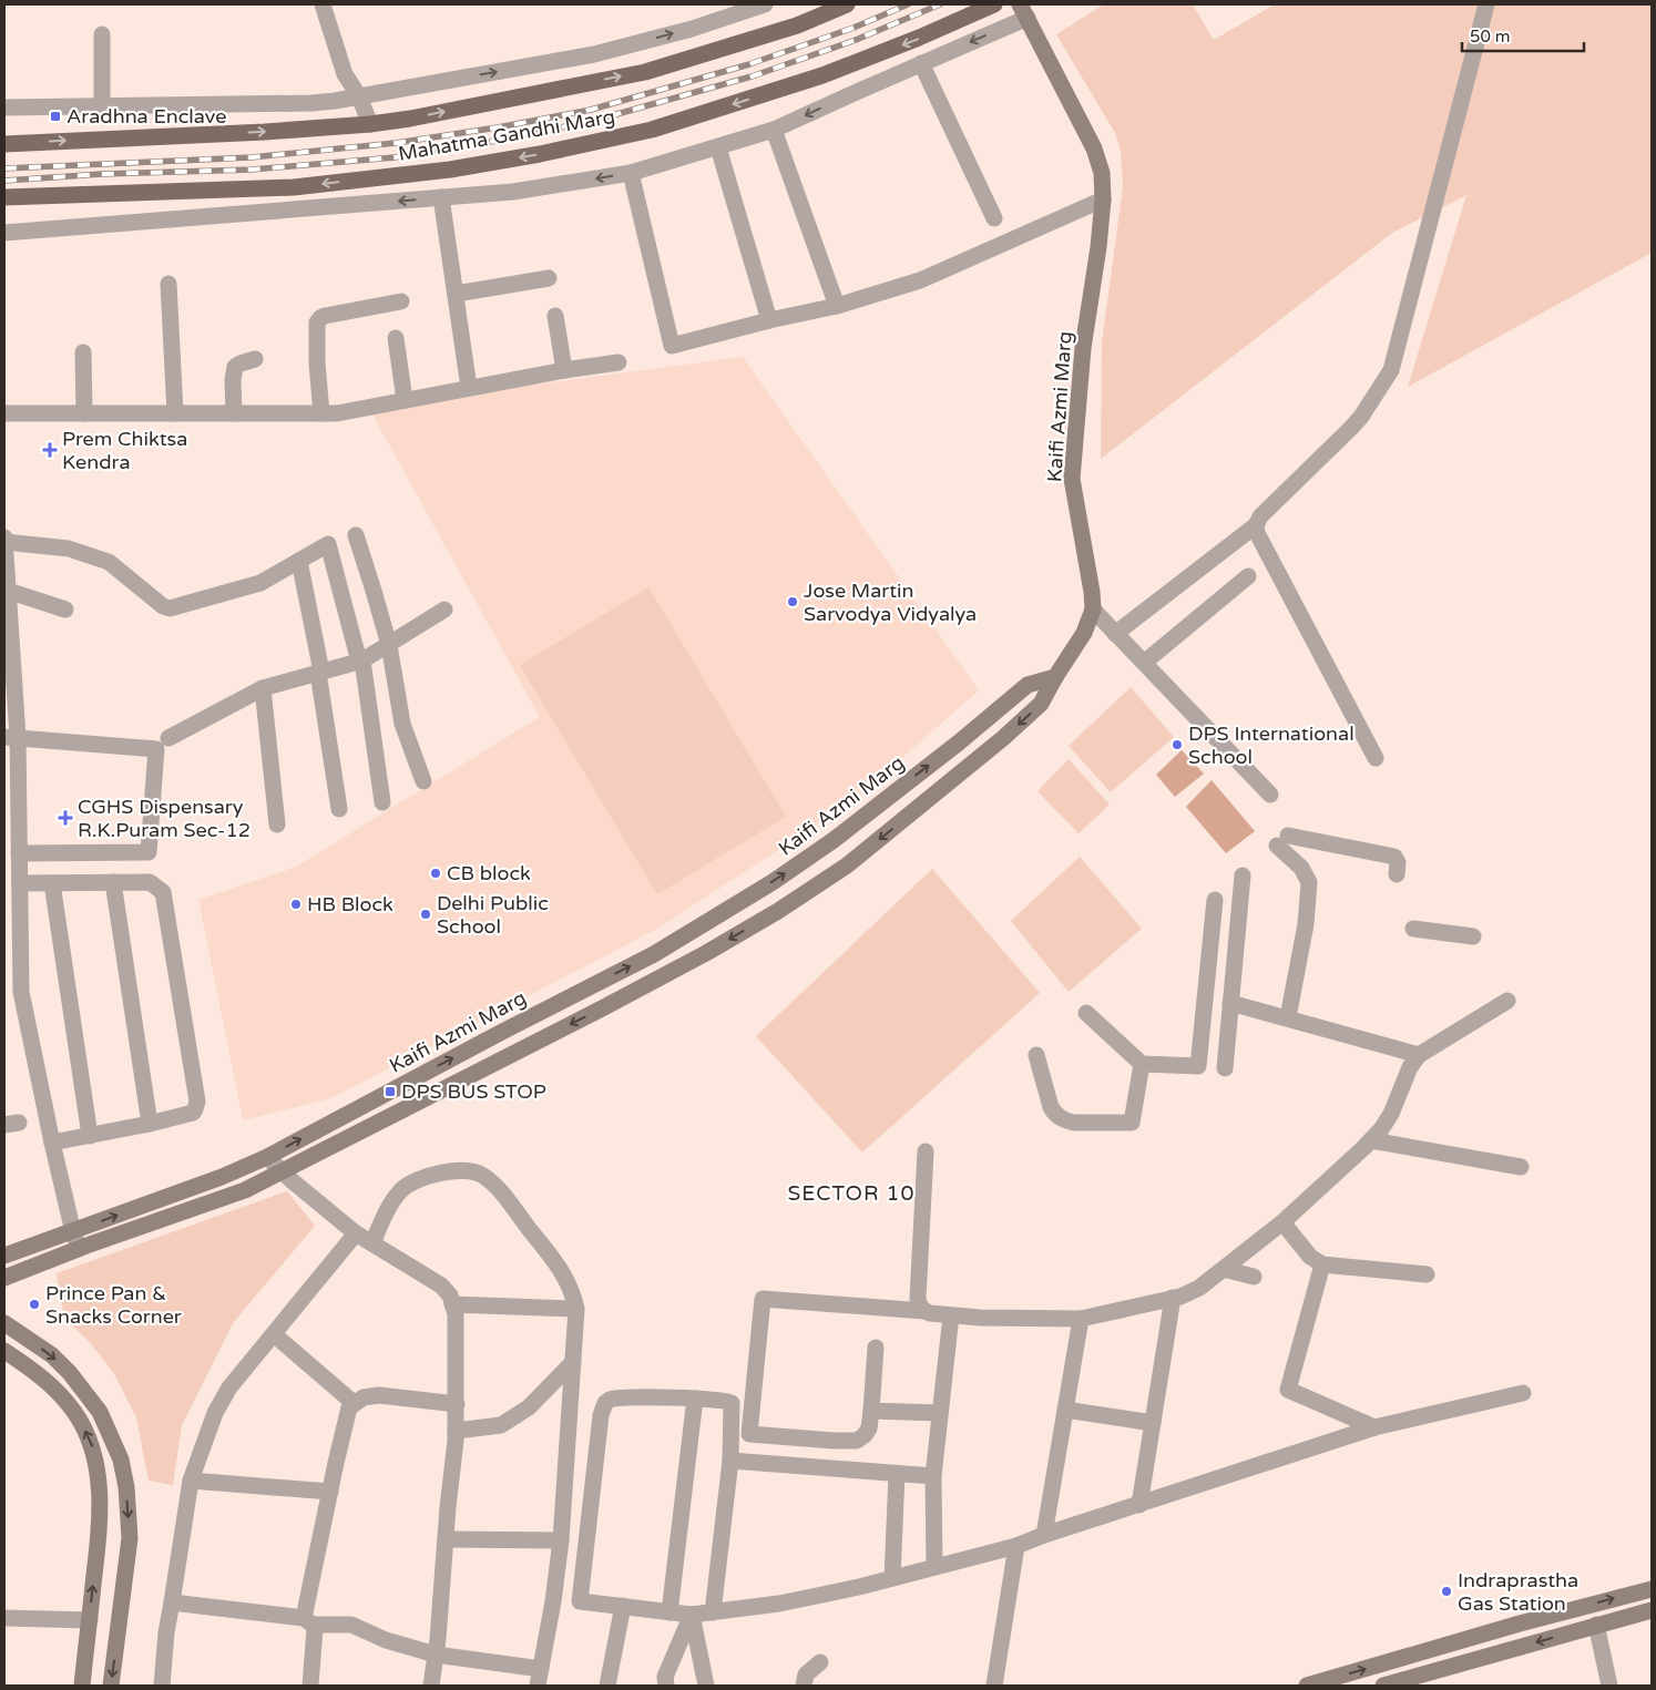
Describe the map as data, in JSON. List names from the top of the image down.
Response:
{
  "streets": {
    "main road": ["Mahatma Gandhi Marg"],
    "street": ["Kaifi Azmi Marg"]
  },
  "districts": ["SECTOR 10"],
  "places": {
    "transit": ["Aradhna Enclave", "DPS BUS STOP"],
    "health": ["Prem Chiktsa Kendra", "CGHS Dispensary R.K.Puram Sec-12"],
    "other": [
      "Jose Martin Sarvodya Vidyalya",
      "DPS International School",
      "CB block",
      "HB Block",
      "Delhi Public School",
      "Prince Pan & Snacks Corner",
      "Indraprastha Gas Station"
    ]
  },
  "scale_bar": "50 m"
}
